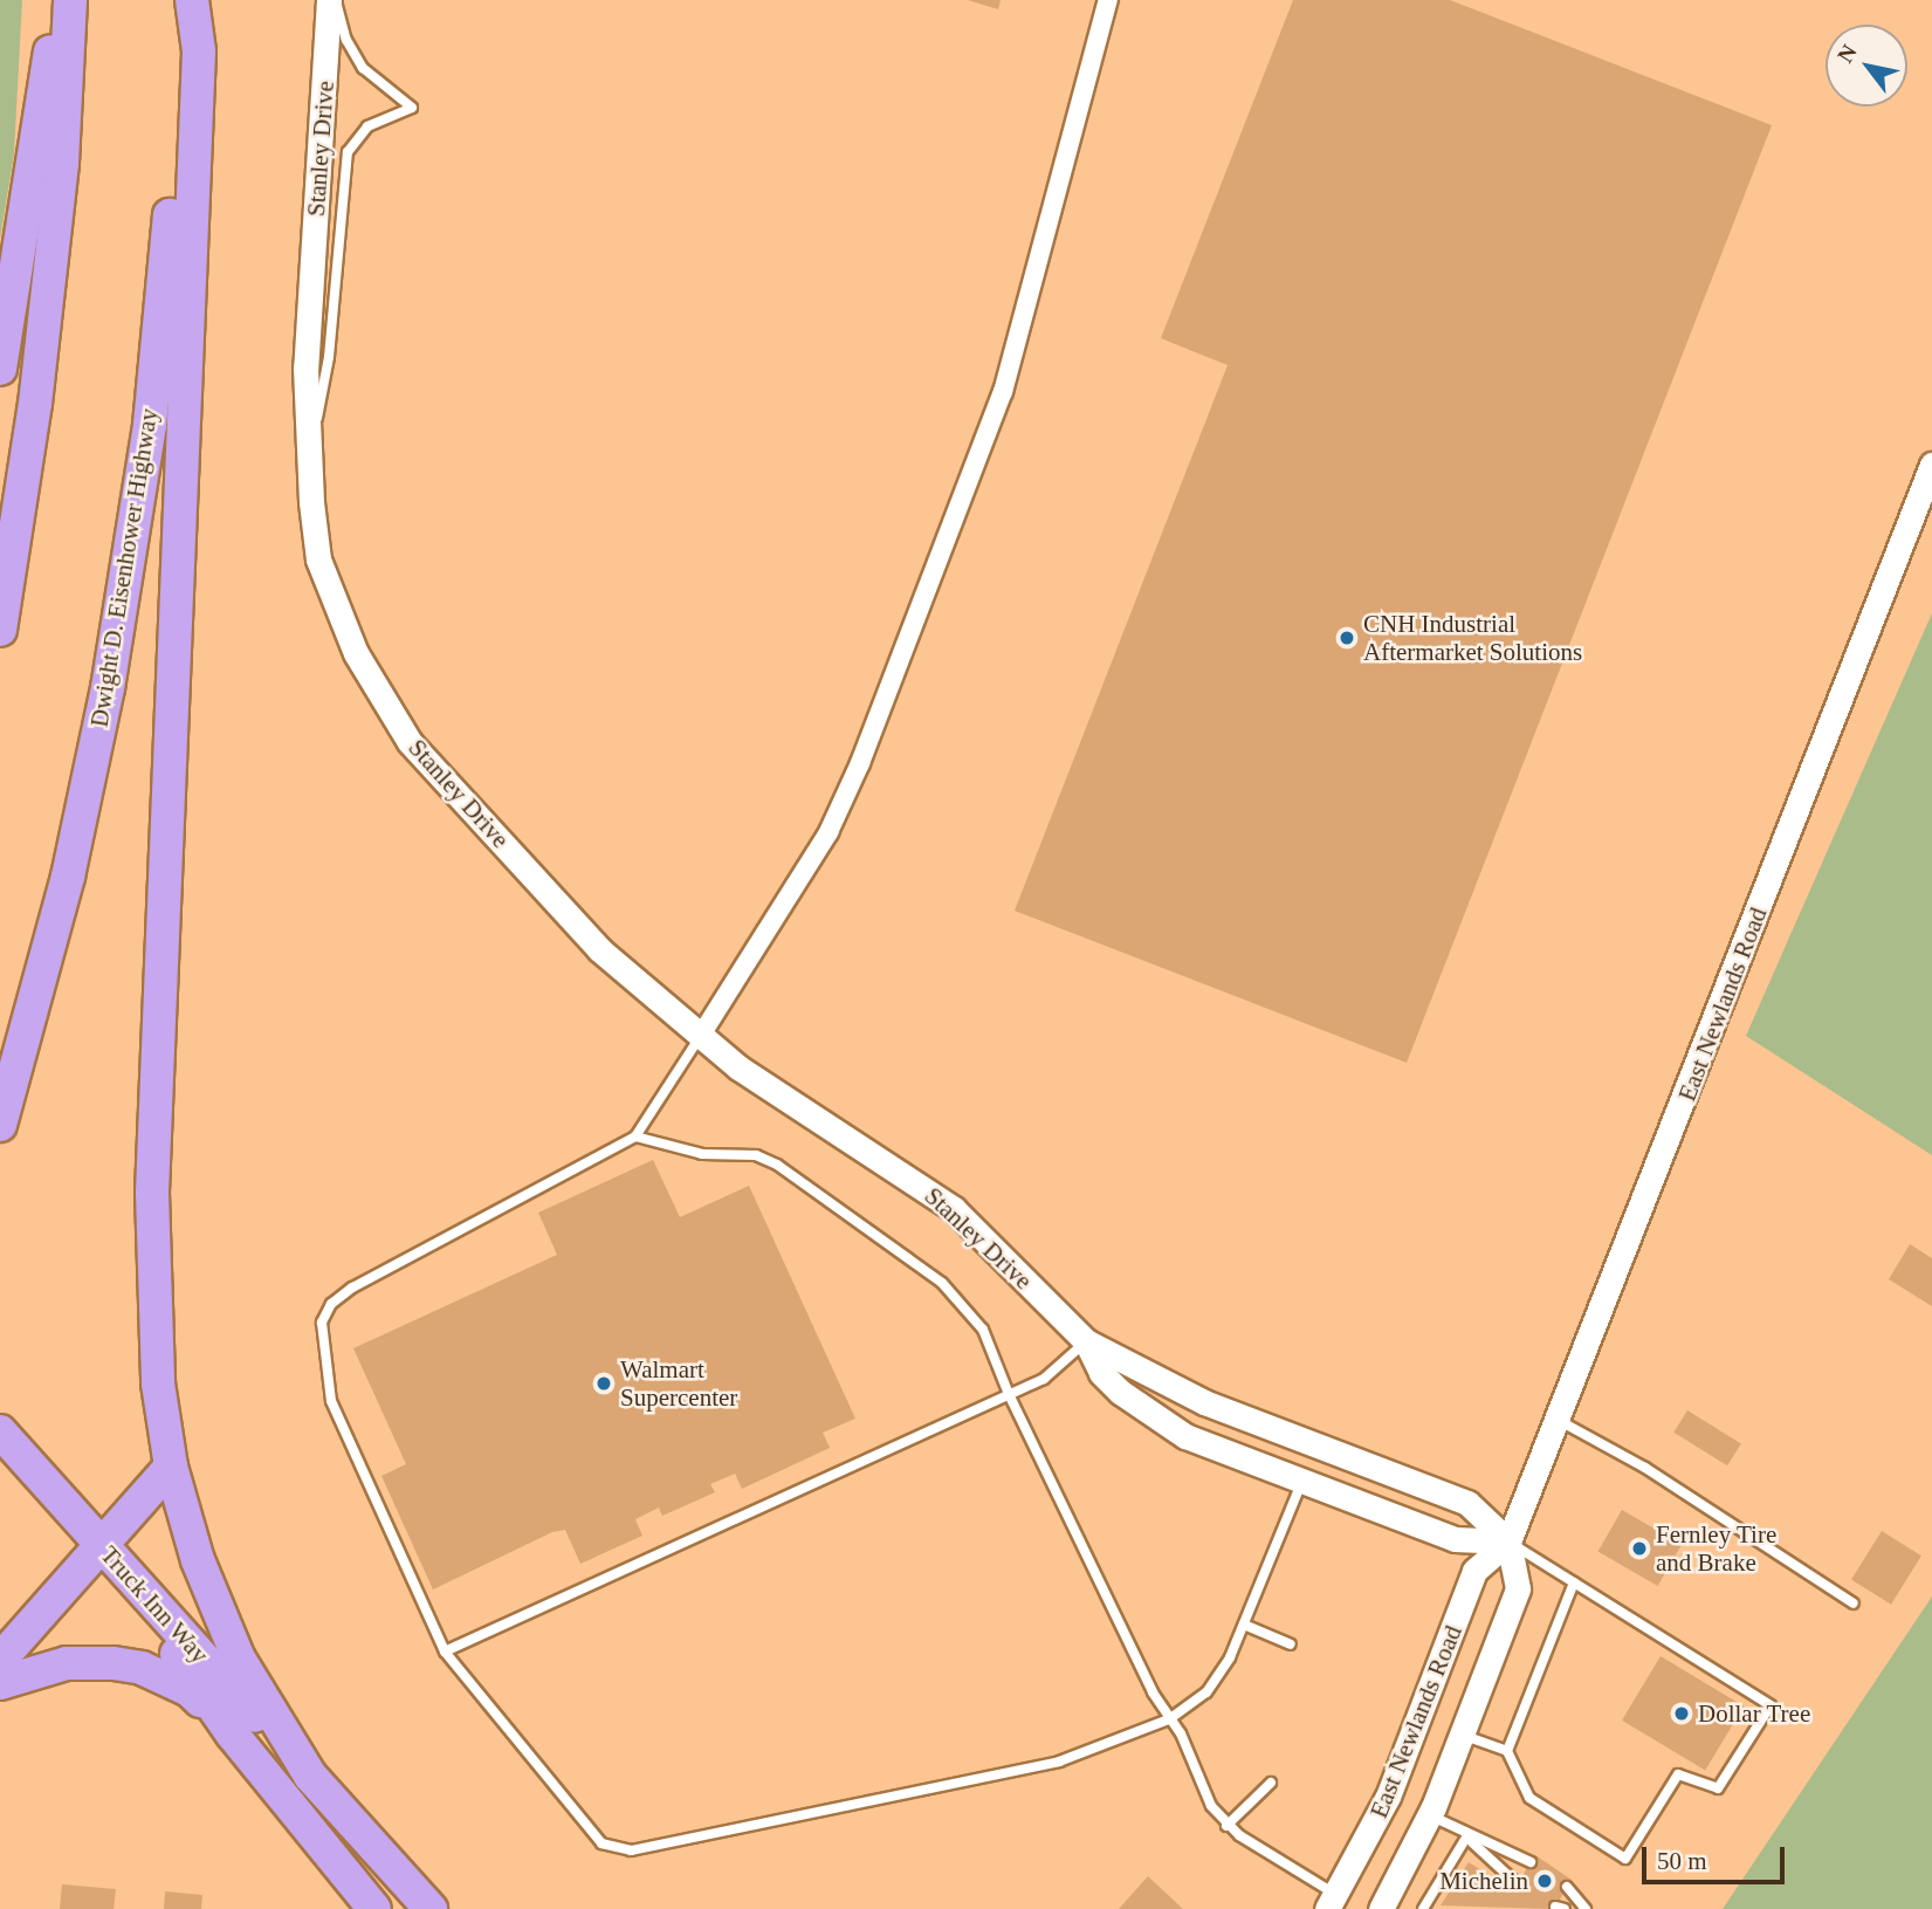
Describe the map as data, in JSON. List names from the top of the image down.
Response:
{
  "streets": {
    "highway": ["Dwight D. Eisenhower Highway", "Truck Inn Way"],
    "street": ["Stanley Drive", "East Newlands Road"]
  },
  "crossings": [
    ["Stanley Drive", "East Newlands Road"]
  ],
  "places": [
    "CNH Industrial Aftermarket Solutions",
    "Walmart Supercenter",
    "Fernley Tire and Brake",
    "Dollar Tree",
    "Michelin"
  ],
  "scale_bar": "50 m",
  "north": "top left"
}
